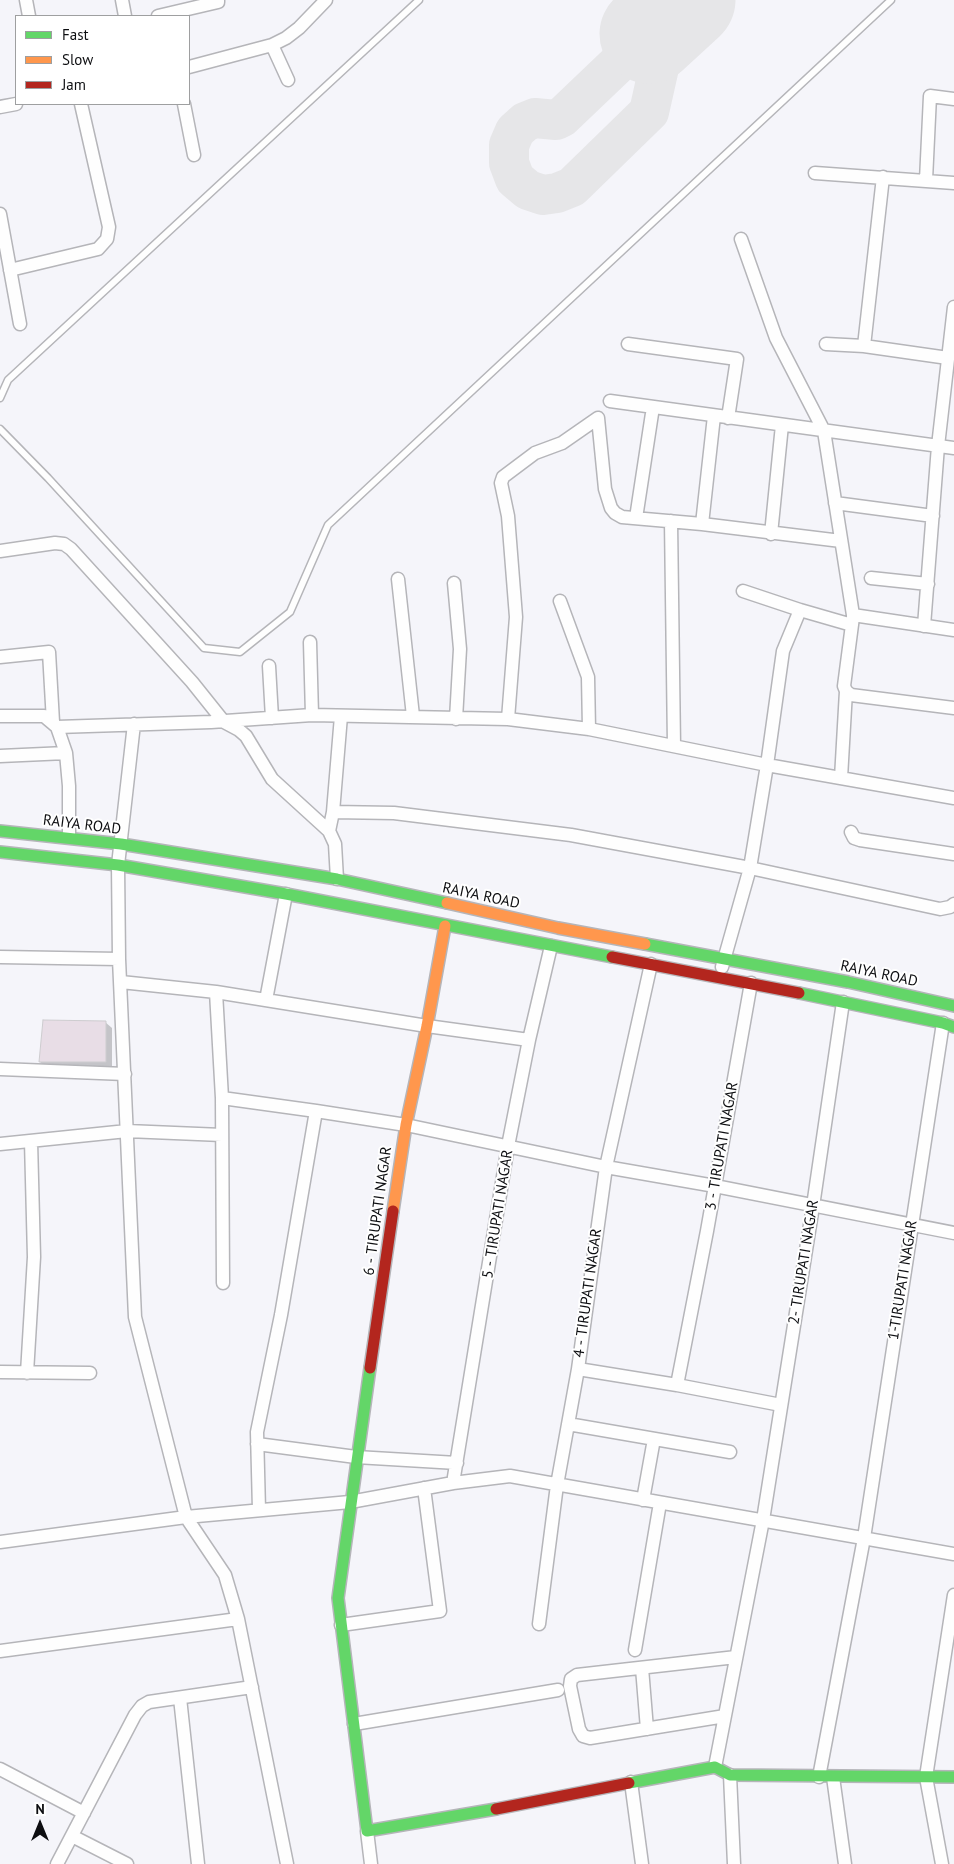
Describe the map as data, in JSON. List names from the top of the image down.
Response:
{
  "streets": {
    "street": [
      "RAIYA ROAD",
      "3 - TIRUPATI NAGAR",
      "6 - TIRUPATI NAGAR",
      "5 - TIRUPATI NAGAR",
      "2- TIRUPATI NAGAR",
      "1-TIRUPATI NAGAR",
      "4 - TIRUPATI NAGAR"
    ]
  },
  "legend": ["Fast", "Slow", "Jam"],
  "north": "top"
}
